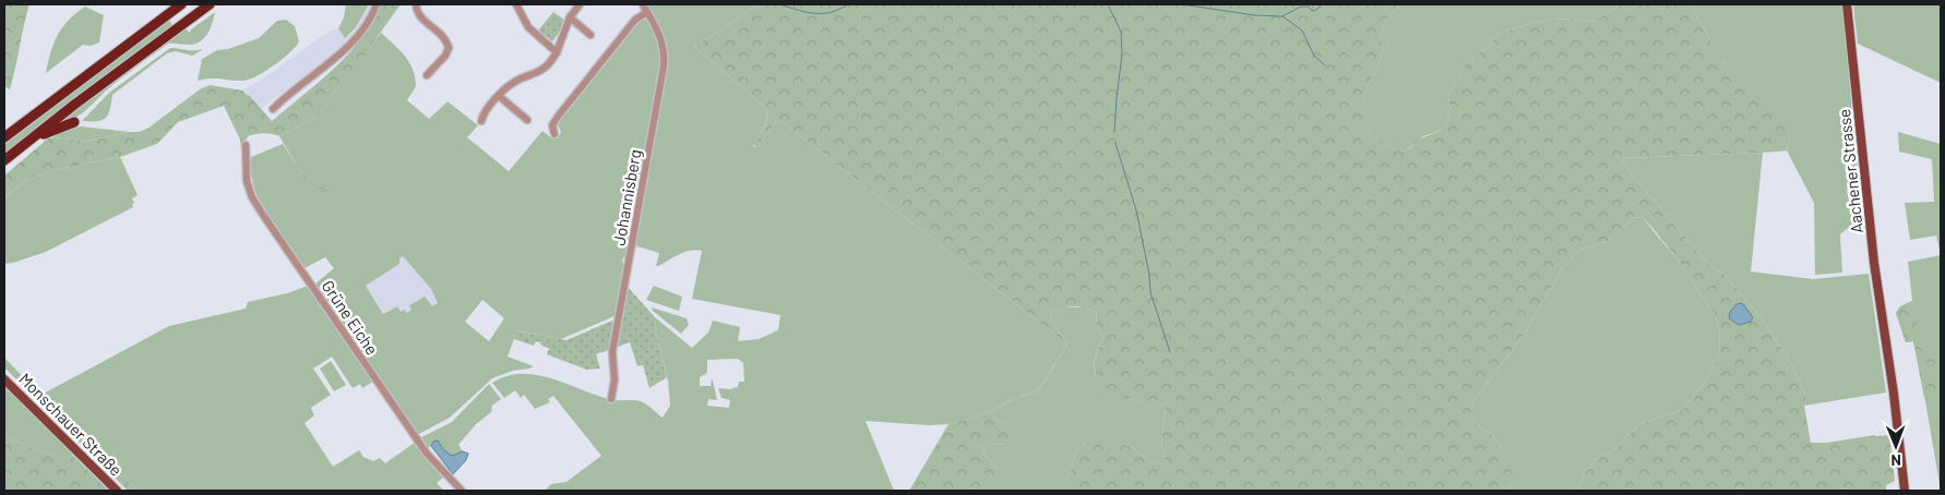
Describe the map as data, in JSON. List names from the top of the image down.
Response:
{
  "streets": {
    "main road": ["Aachener Strasse", "Monschauer Straße"],
    "street": ["Johannisberg", "Grüne Eiche"]
  },
  "north": "bottom"
}
